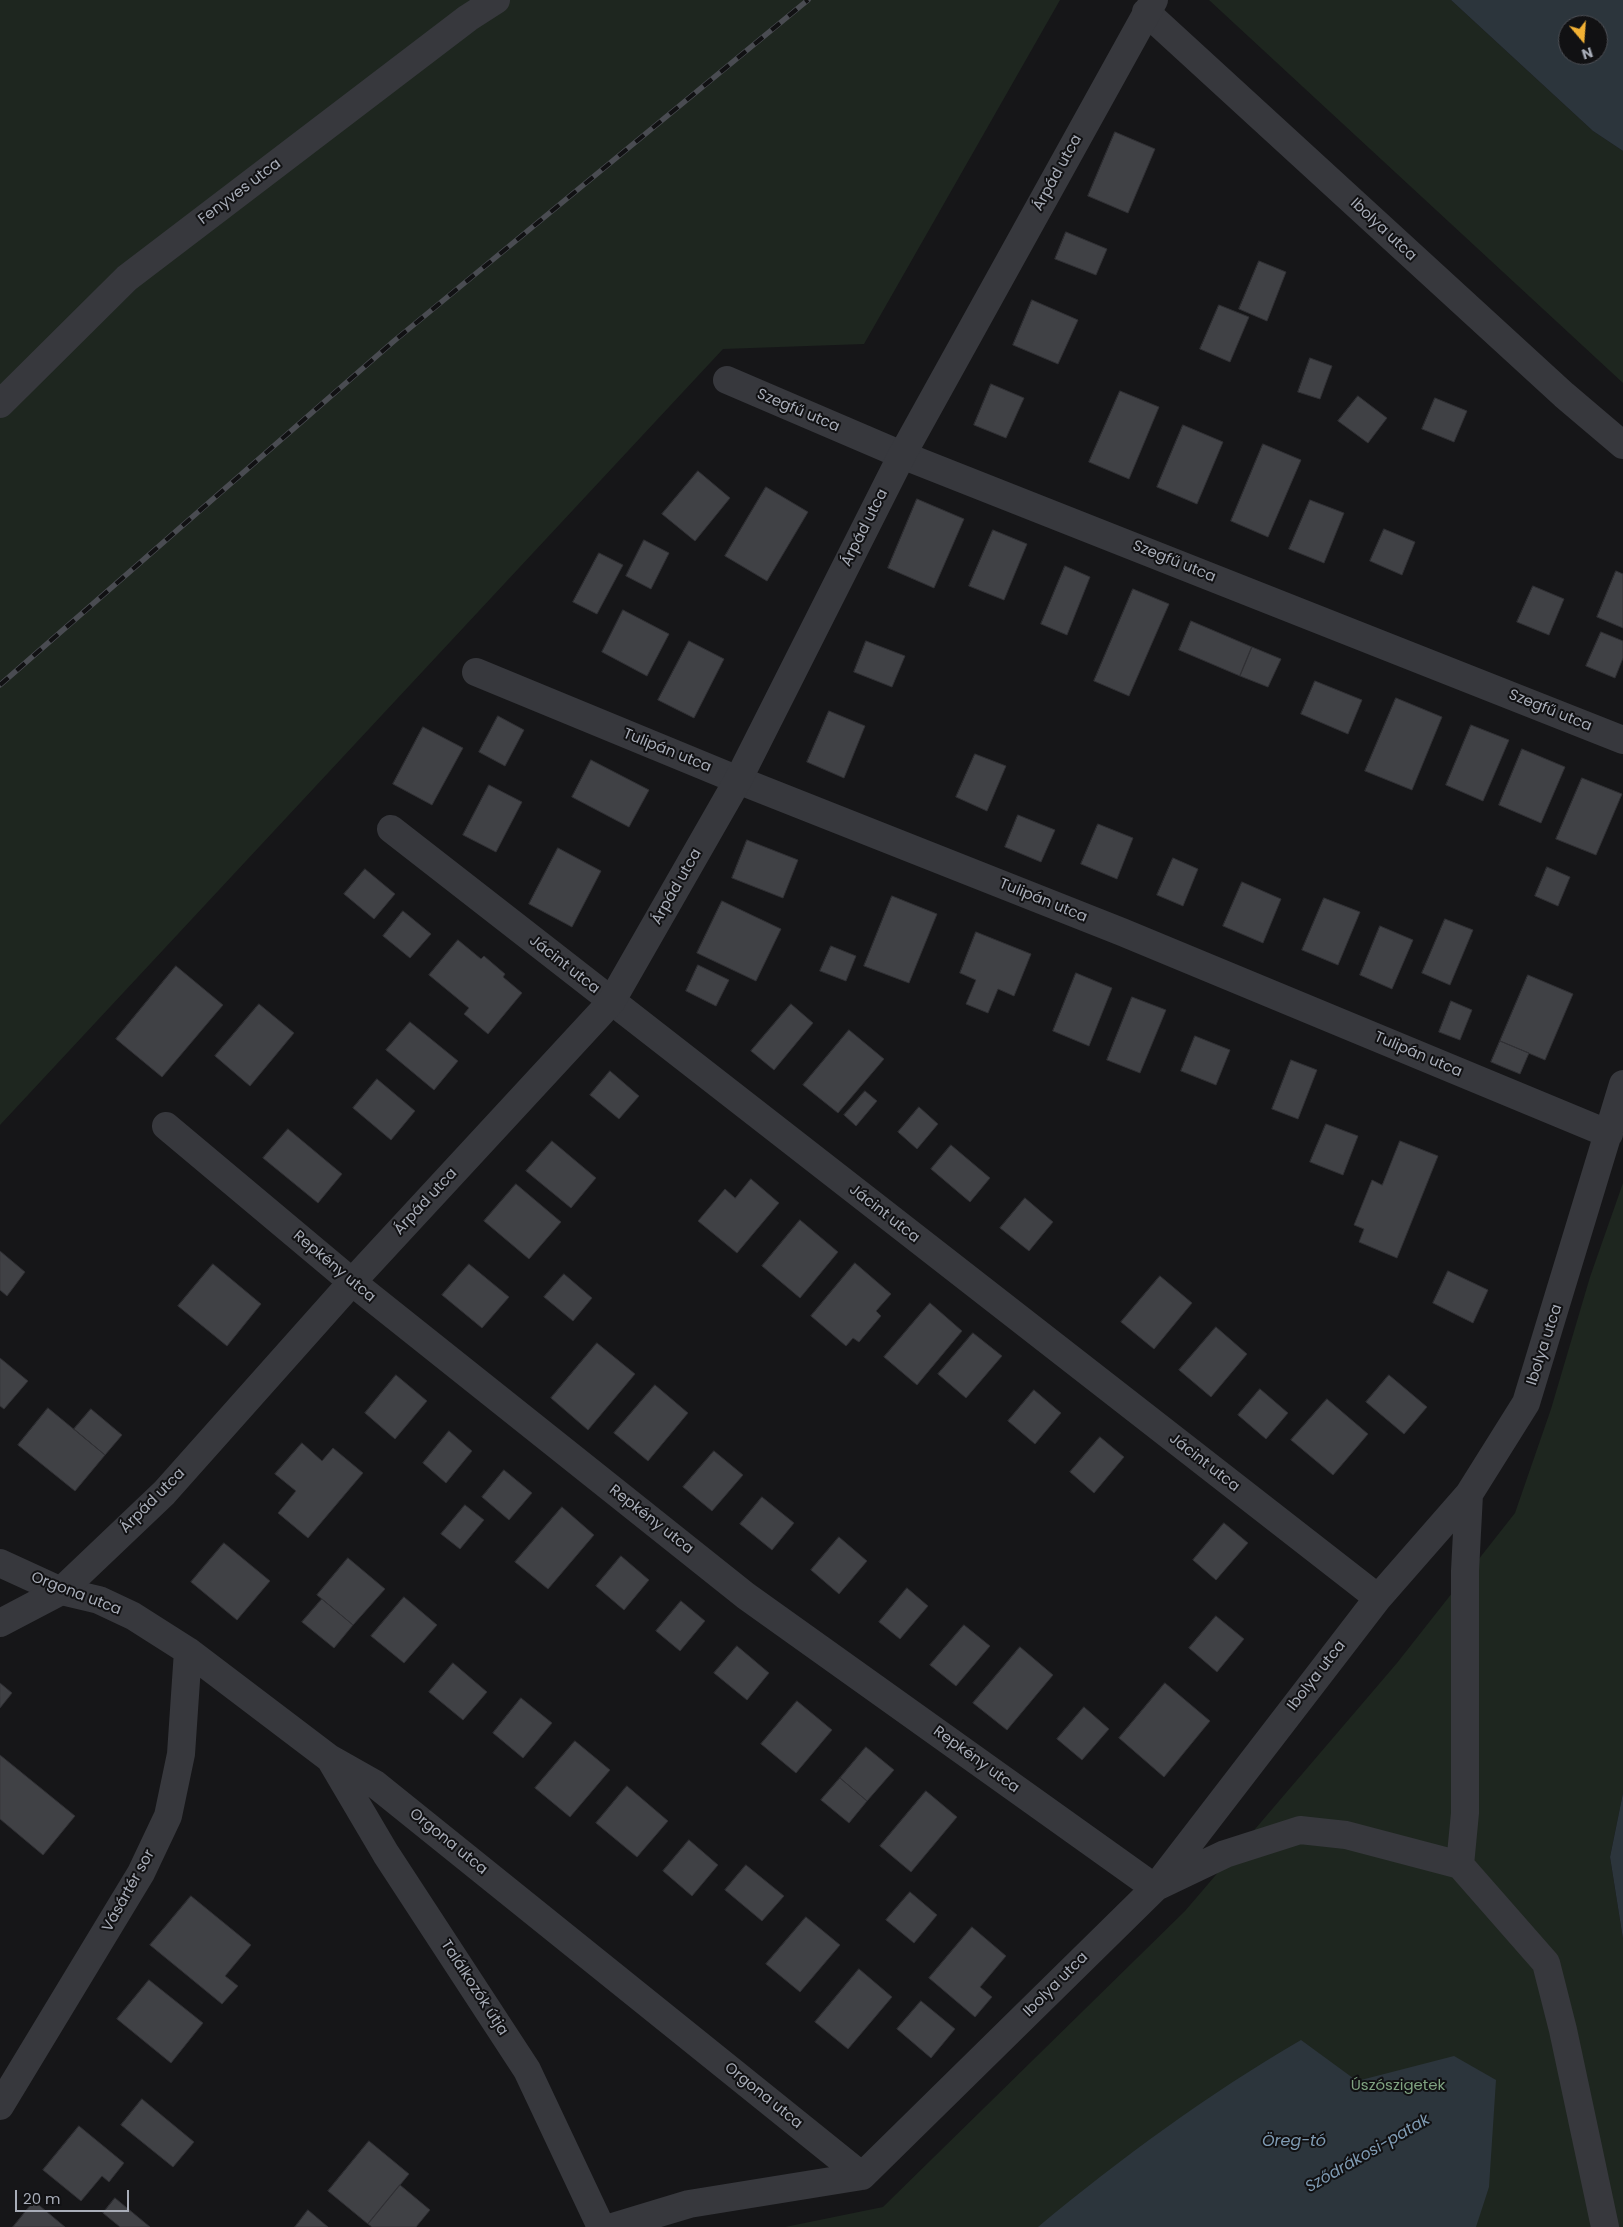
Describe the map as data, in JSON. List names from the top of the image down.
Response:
{
  "streets": {
    "street": [
      "Árpád utca",
      "Fenyves utca",
      "Ibolya utca",
      "Szegfű utca",
      "Tulipán utca",
      "Jácint utca",
      "Repkény utca",
      "Orgona utca",
      "Vásártér sor",
      "Találkozók útja"
    ]
  },
  "crossings": [
    ["Árpád utca", "Ibolya utca"],
    ["Árpád utca", "Szegfű utca"],
    ["Árpád utca", "Tulipán utca"],
    ["Árpád utca", "Jácint utca"],
    ["Árpád utca", "Repkény utca"],
    ["Árpád utca", "Orgona utca"],
    ["Ibolya utca", "Tulipán utca"],
    ["Ibolya utca", "Jácint utca"],
    ["Ibolya utca", "Repkény utca"],
    ["Ibolya utca", "Orgona utca"],
    ["Orgona utca", "Vásártér sor"],
    ["Orgona utca", "Találkozók útja"]
  ],
  "water": ["Öreg-tó", "Sződrákosi-patak"],
  "parks": ["Úszószigetek"],
  "scale_bar": "20 m",
  "north": "bottom"
}
